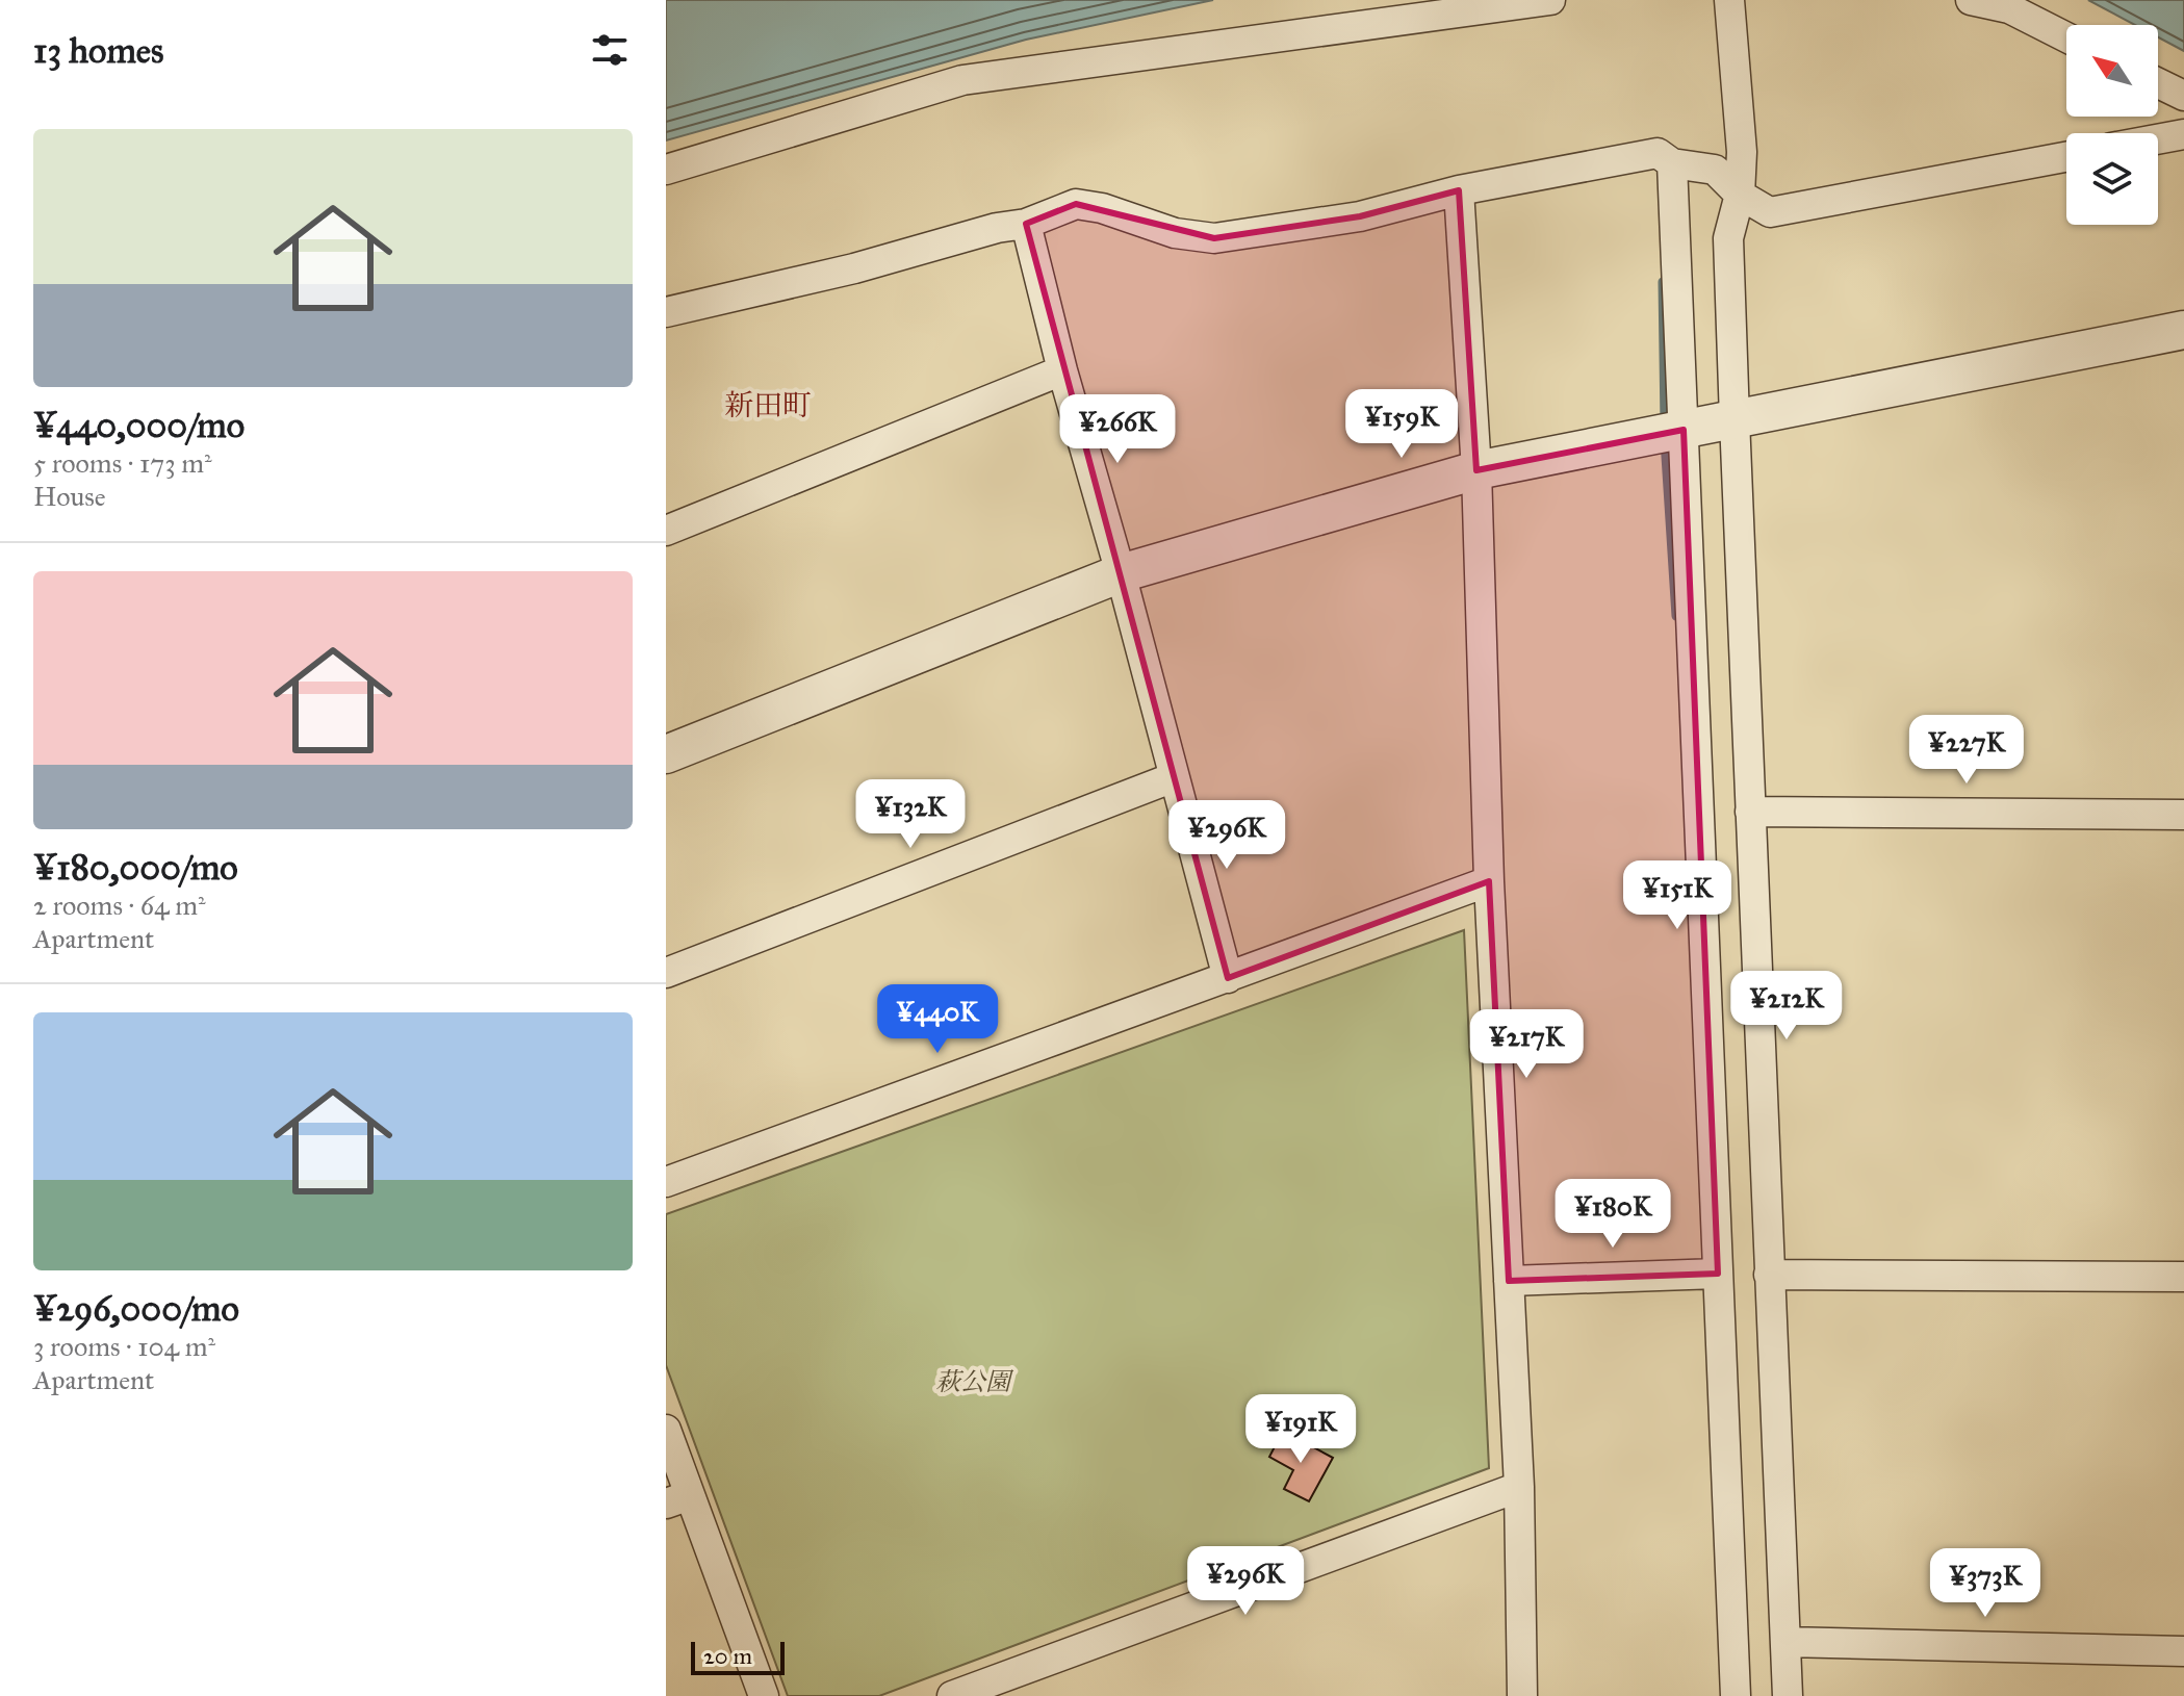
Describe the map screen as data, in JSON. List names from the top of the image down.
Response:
{
  "districts": ["新田町"],
  "parks": ["萩公園"],
  "scale_bar": "20 m",
  "north": "top left",
  "page": {
    "heading": "13 homes",
    "list": [
      {
        "name": "¥440,000/mo",
        "note": "5 rooms · 173 m² · House"
      },
      {
        "name": "¥180,000/mo",
        "note": "2 rooms · 64 m² · Apartment"
      },
      {
        "name": "¥296,000/mo",
        "note": "3 rooms · 104 m² · Apartment"
      }
    ],
    "price": [
      "¥159K",
      "¥266K",
      "¥227K",
      "¥132K",
      "¥296K",
      "¥151K",
      "¥212K",
      "¥440K",
      "¥217K",
      "¥180K",
      "¥191K",
      "¥296K",
      "¥373K"
    ],
    "scale": "20 m"
  }
}
